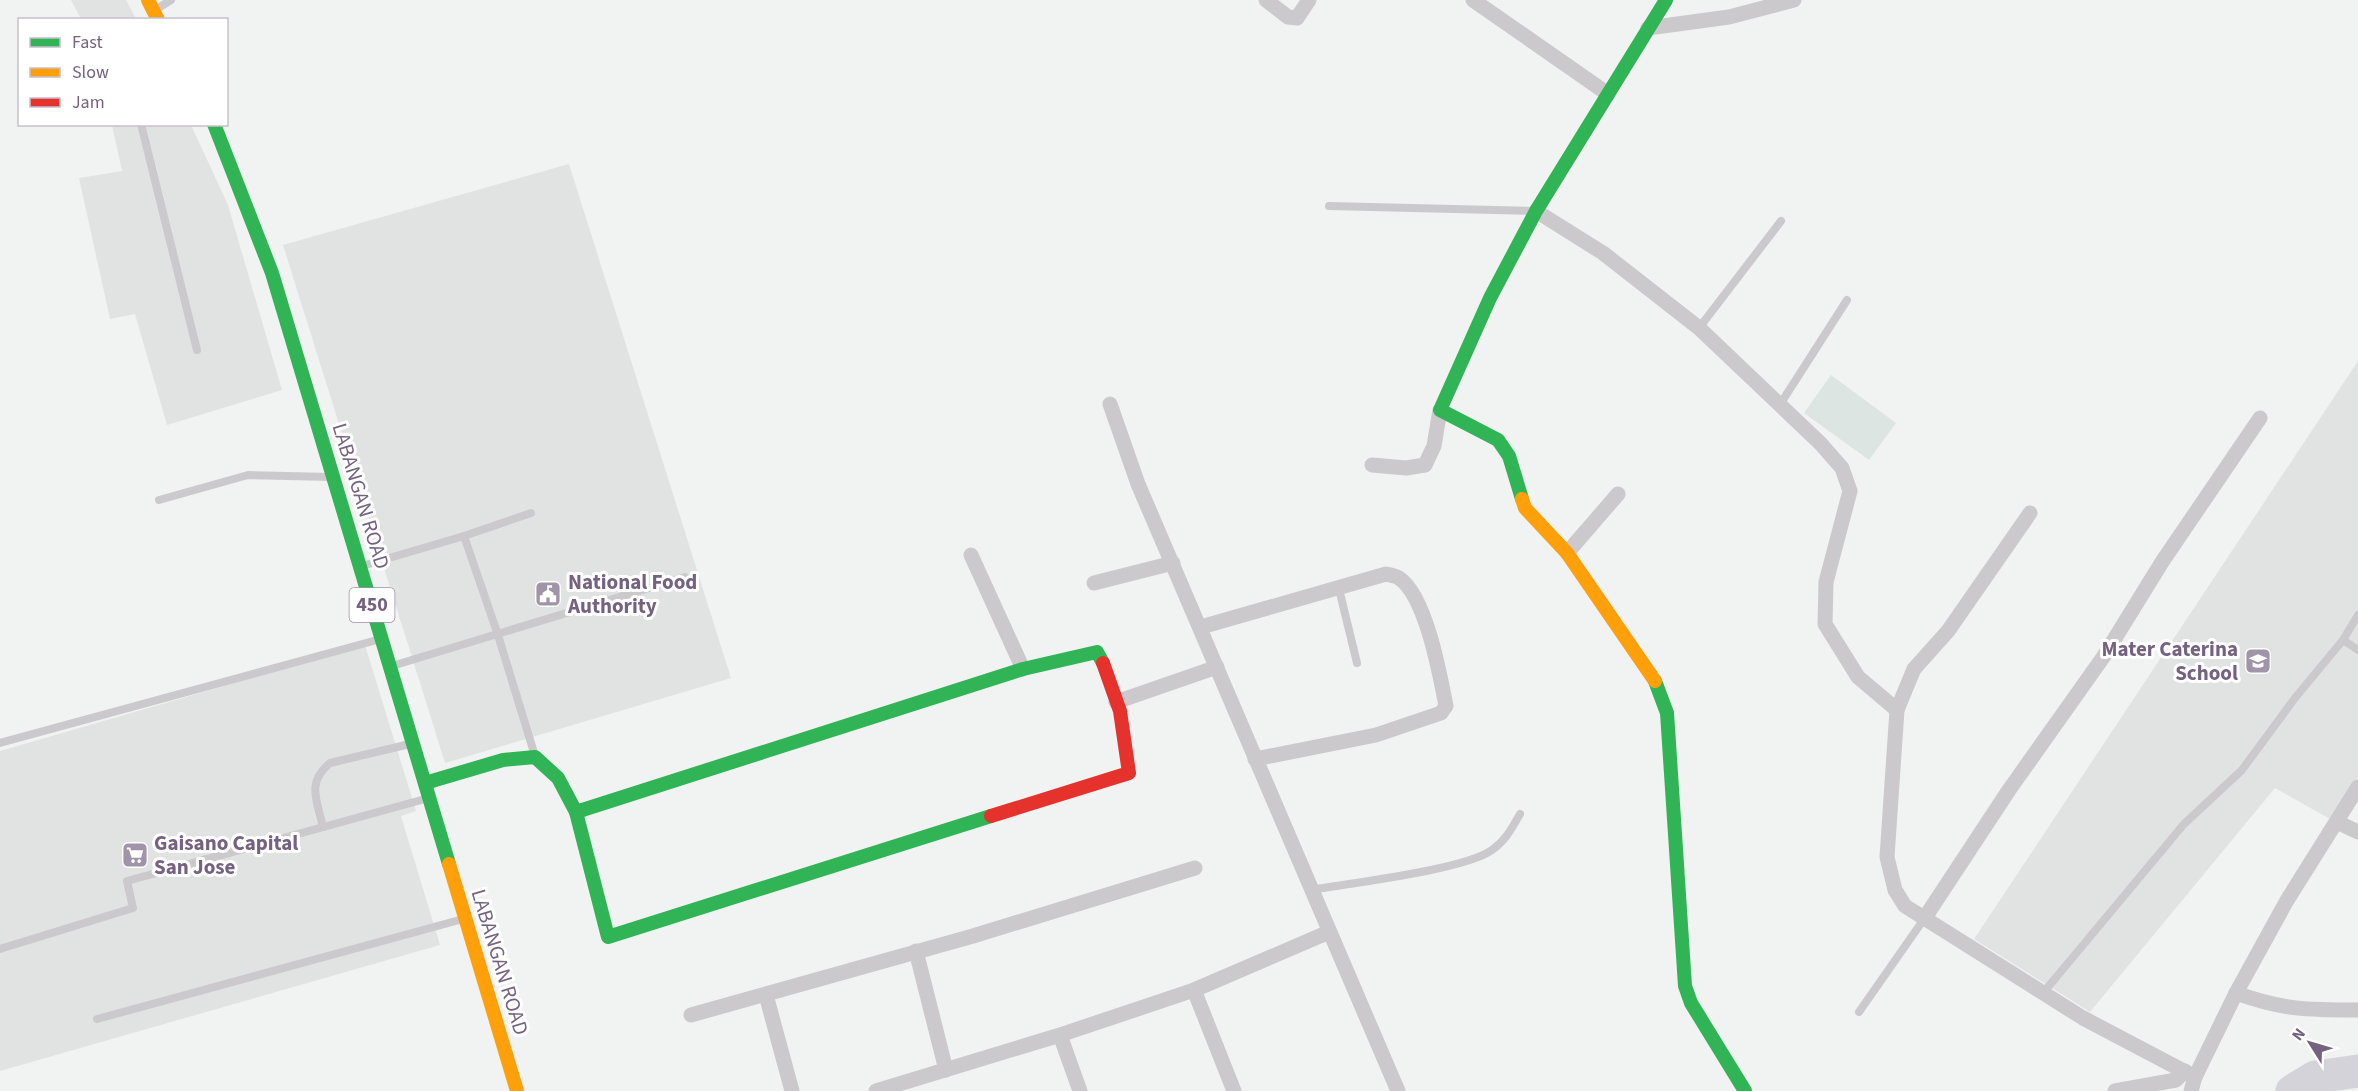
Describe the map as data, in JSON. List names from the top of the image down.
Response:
{
  "streets": {
    "street": ["LABANGAN ROAD", "450"]
  },
  "places": {
    "public building": ["National Food Authority"],
    "school or university": ["Mater Caterina School"],
    "supermarket": ["Gaisano Capital San Jose"]
  },
  "legend": ["Fast", "Slow", "Jam"],
  "north": "top left"
}
